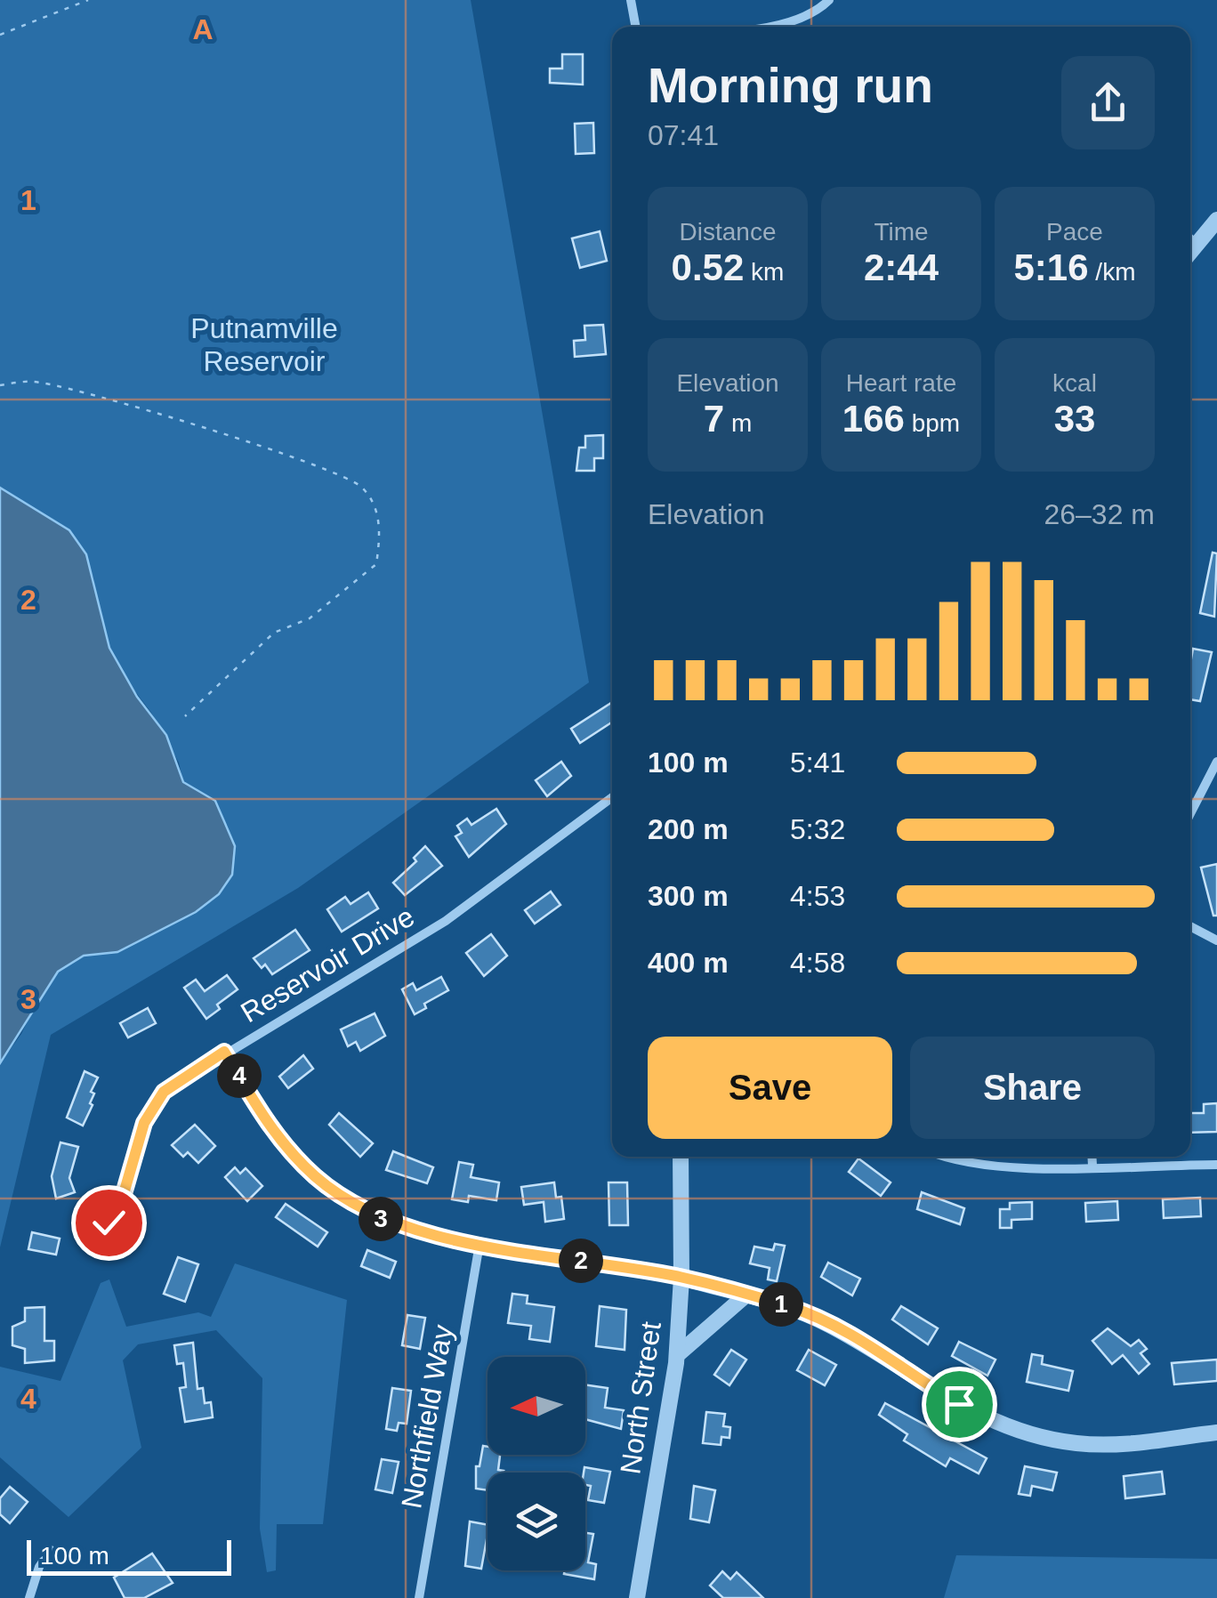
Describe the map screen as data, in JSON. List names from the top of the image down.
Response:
{
  "streets": {
    "street": ["Reservoir Drive", "North Street", "Northfield Way"]
  },
  "parks": ["Putnamville Reservoir"],
  "scale_bar": "100 m",
  "north": "left",
  "page": {
    "heading": ["Morning run", "07:41"],
    "stats": [
      ["Distance", "0.52 km"],
      ["Time", "2:44"],
      ["Pace", "5:16 /km"],
      ["Elevation", "7 m"],
      ["Heart rate", "166 bpm"],
      ["kcal", "33"]
    ],
    "chart": ["Elevation", "26–32 m"],
    "list": [
      {
        "name": "100 m",
        "note": "5:41"
      },
      {
        "name": "200 m",
        "note": "5:32"
      },
      {
        "name": "300 m",
        "note": "4:53"
      },
      {
        "name": "400 m",
        "note": "4:58"
      }
    ],
    "buttons": ["Save", "Share"],
    "pins": [
      "4",
      "3",
      "2",
      "1"
    ],
    "scale": "100 m"
  },
  "grid": {
    "columns": ["A"],
    "rows": [
      "1",
      "2",
      "3",
      "4"
    ]
  }
}
